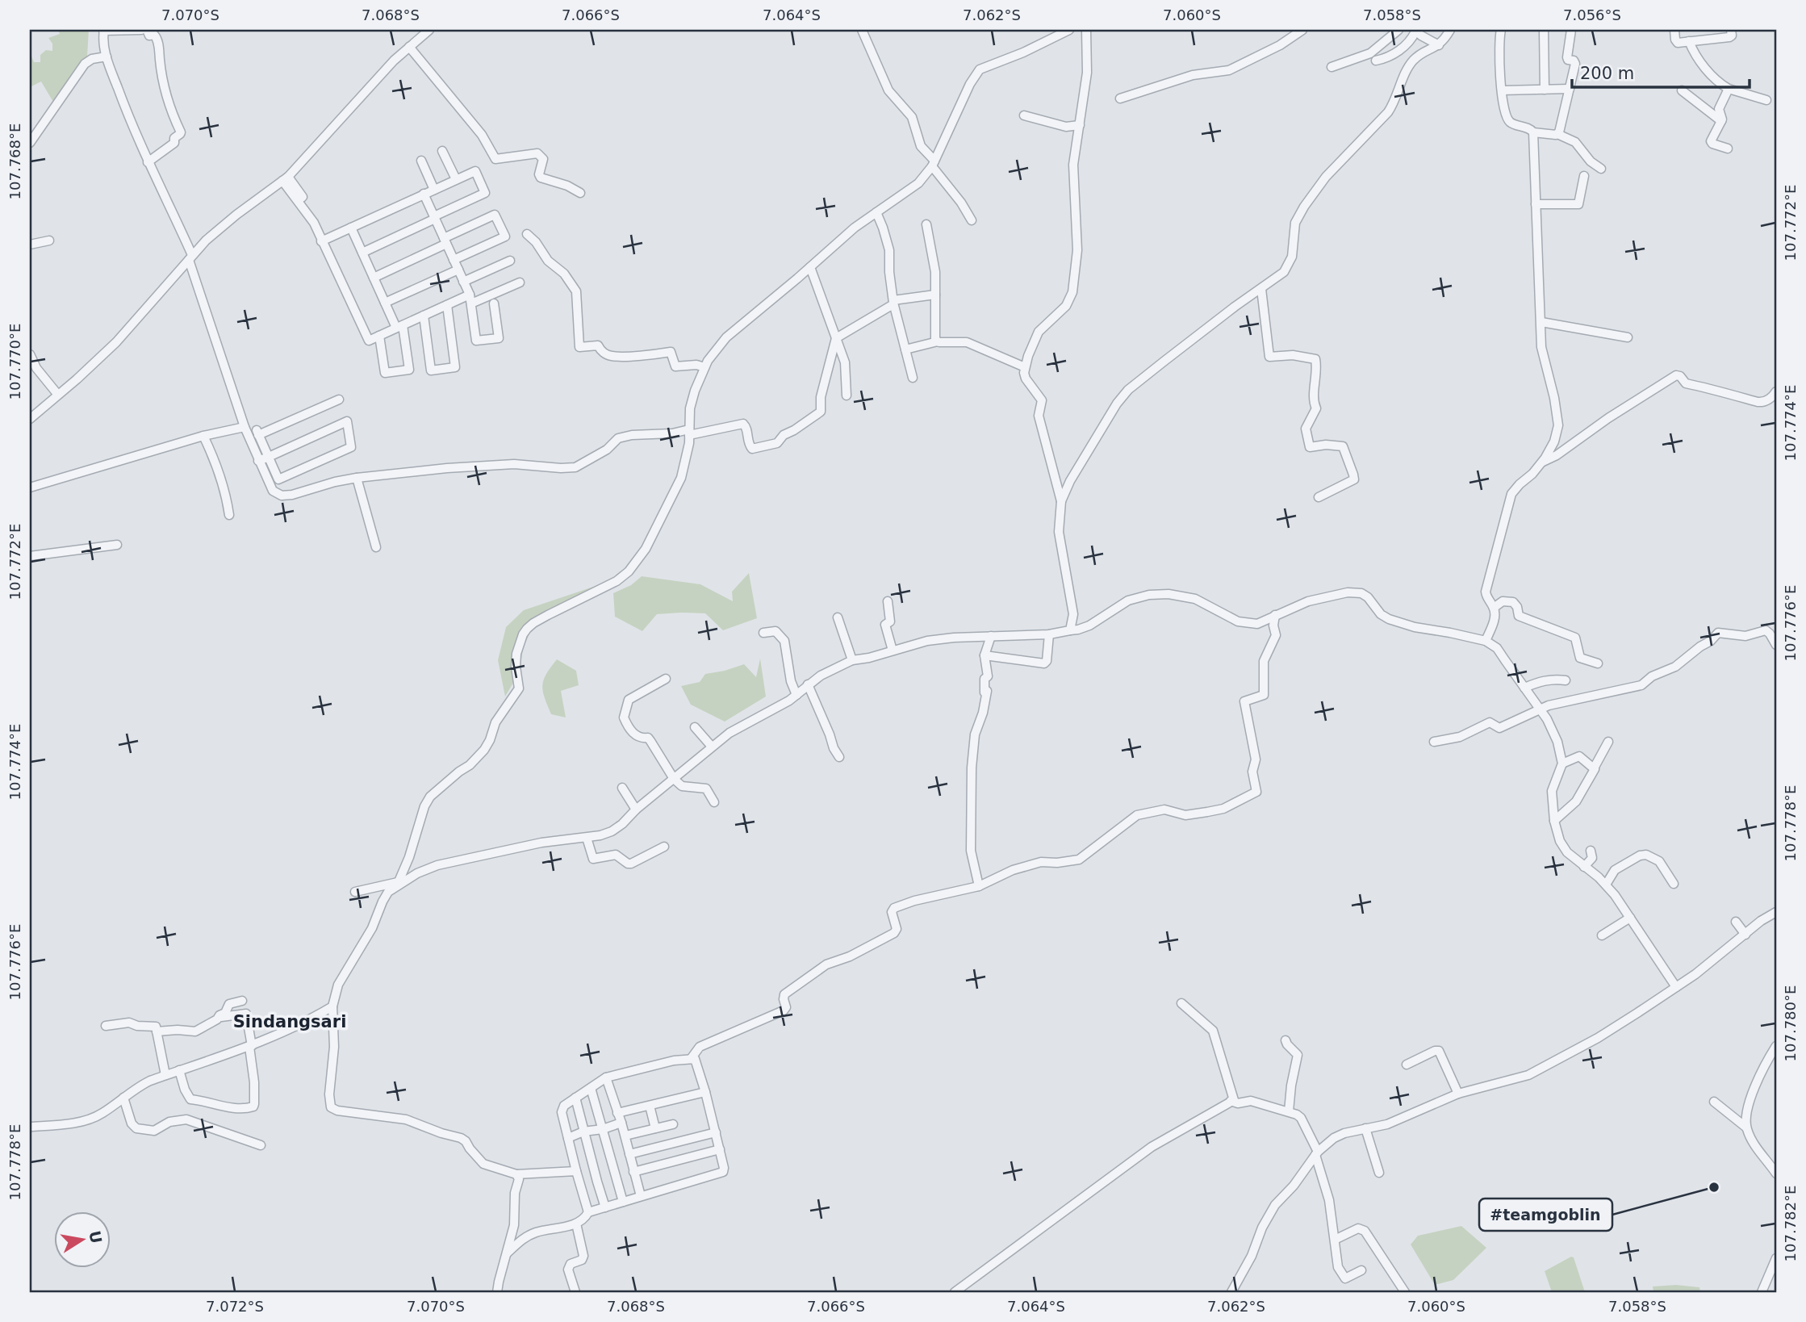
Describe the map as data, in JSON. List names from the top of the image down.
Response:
{
  "districts": ["Sindangsari"],
  "places": ["#teamgoblin"],
  "scale_bar": "200 m",
  "north": "right",
  "coordinates": [
    "7.070°S",
    "7.068°S",
    "7.066°S",
    "7.064°S",
    "7.062°S",
    "7.060°S",
    "7.058°S",
    "7.056°S",
    "107.768°E",
    "107.772°E",
    "107.770°E",
    "107.774°E",
    "107.776°E",
    "107.778°E",
    "107.780°E",
    "107.782°E",
    "7.072°S"
  ]
}
